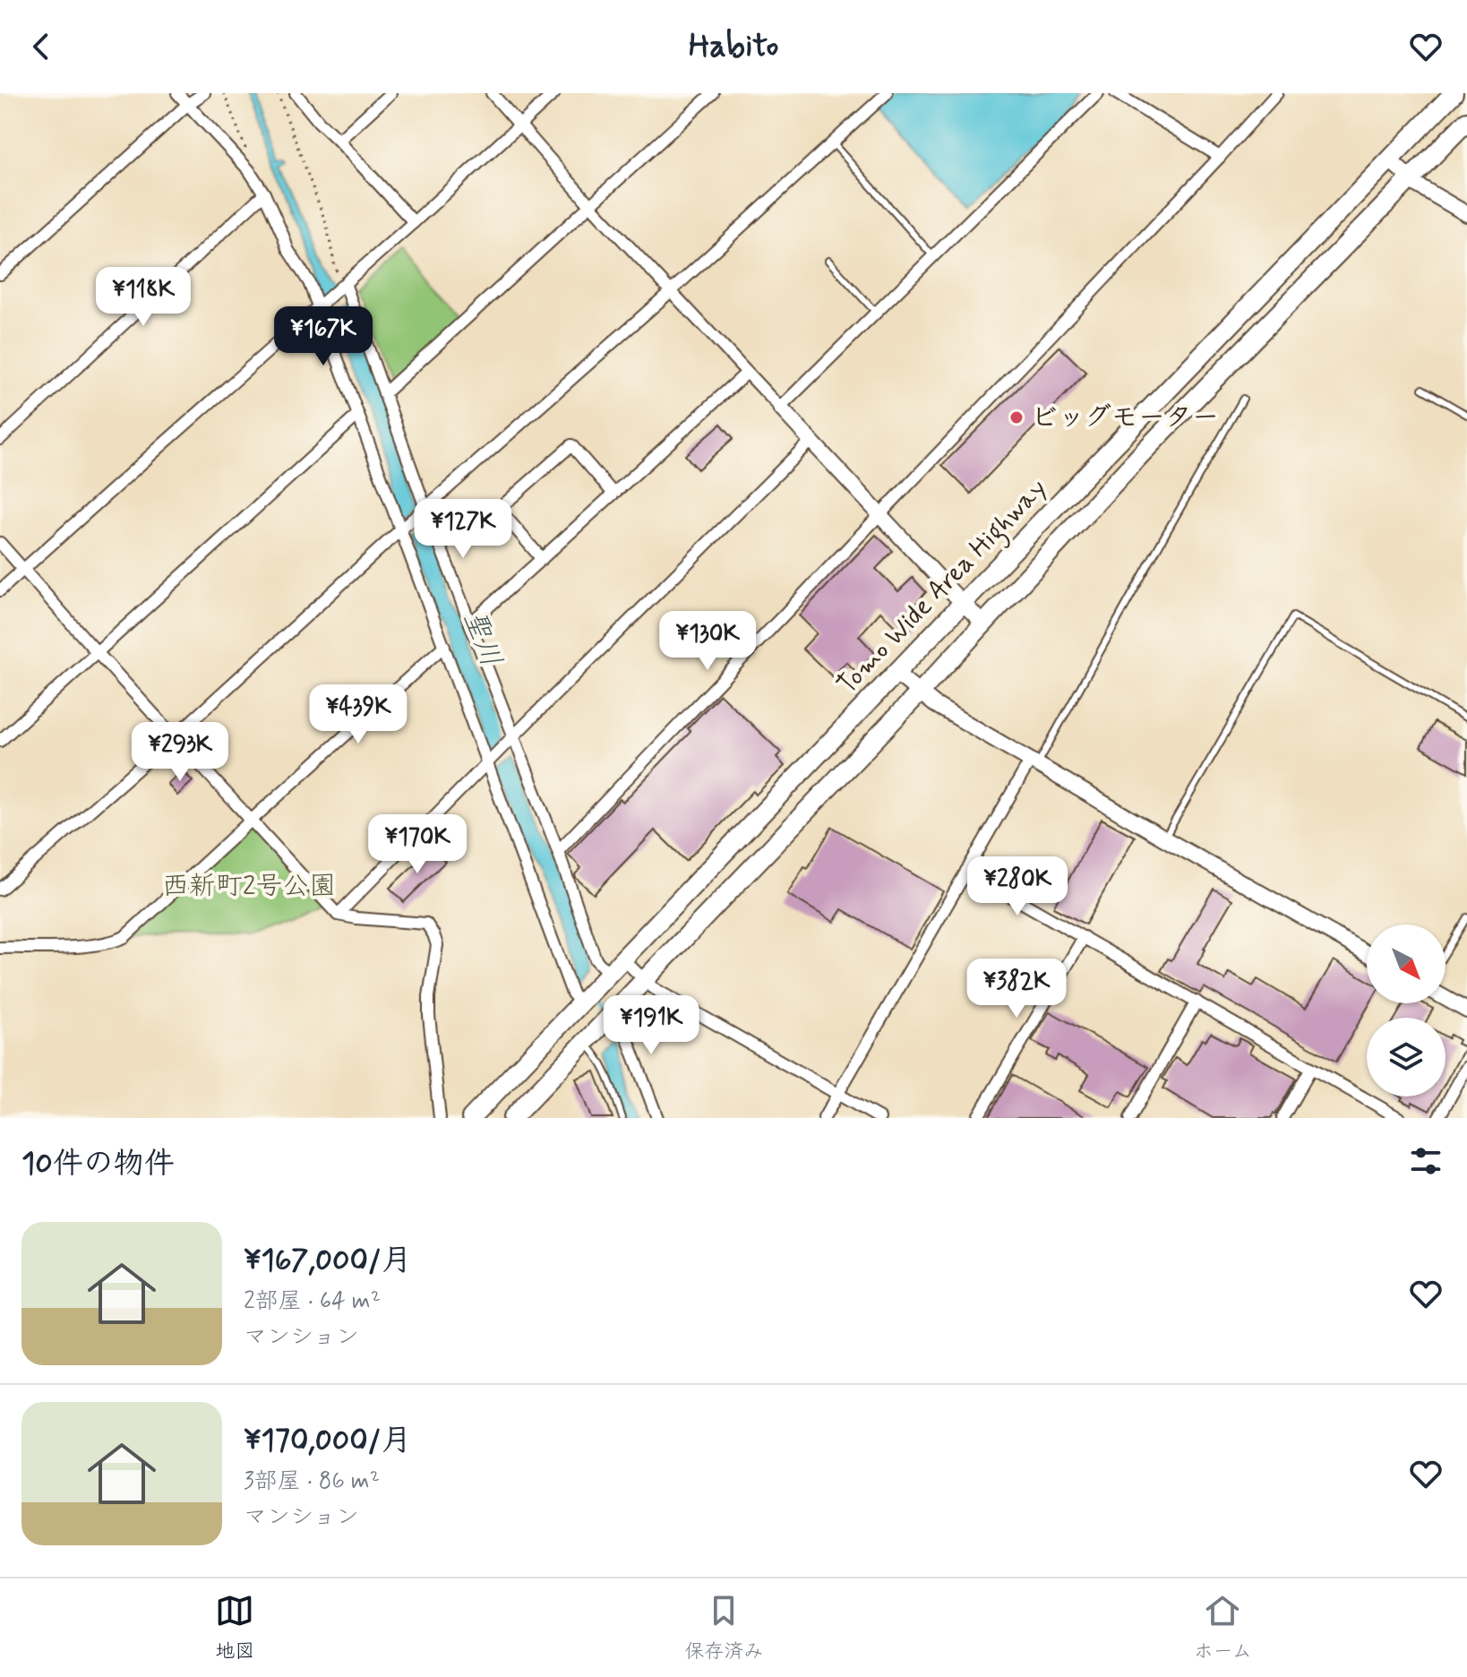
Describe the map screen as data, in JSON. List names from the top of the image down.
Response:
{
  "streets": {
    "highway": ["Tomo Wide Area Highway"]
  },
  "water": ["聖川"],
  "parks": ["西新町2号公園"],
  "places": ["ビッグモーター"],
  "north": "bottom right",
  "page": {
    "header": "Habito",
    "price": [
      "¥118K",
      "¥167K",
      "¥127K",
      "¥130K",
      "¥439K",
      "¥293K",
      "¥170K",
      "¥280K",
      "¥382K",
      "¥191K"
    ],
    "heading": "10件の物件",
    "list": [
      {
        "name": "¥167,000/月",
        "note": "2部屋 · 64 m² · マンション"
      },
      {
        "name": "¥170,000/月",
        "note": "3部屋 · 86 m² · マンション"
      }
    ],
    "tabs": ["地図", "保存済み", "ホーム"]
  }
}
